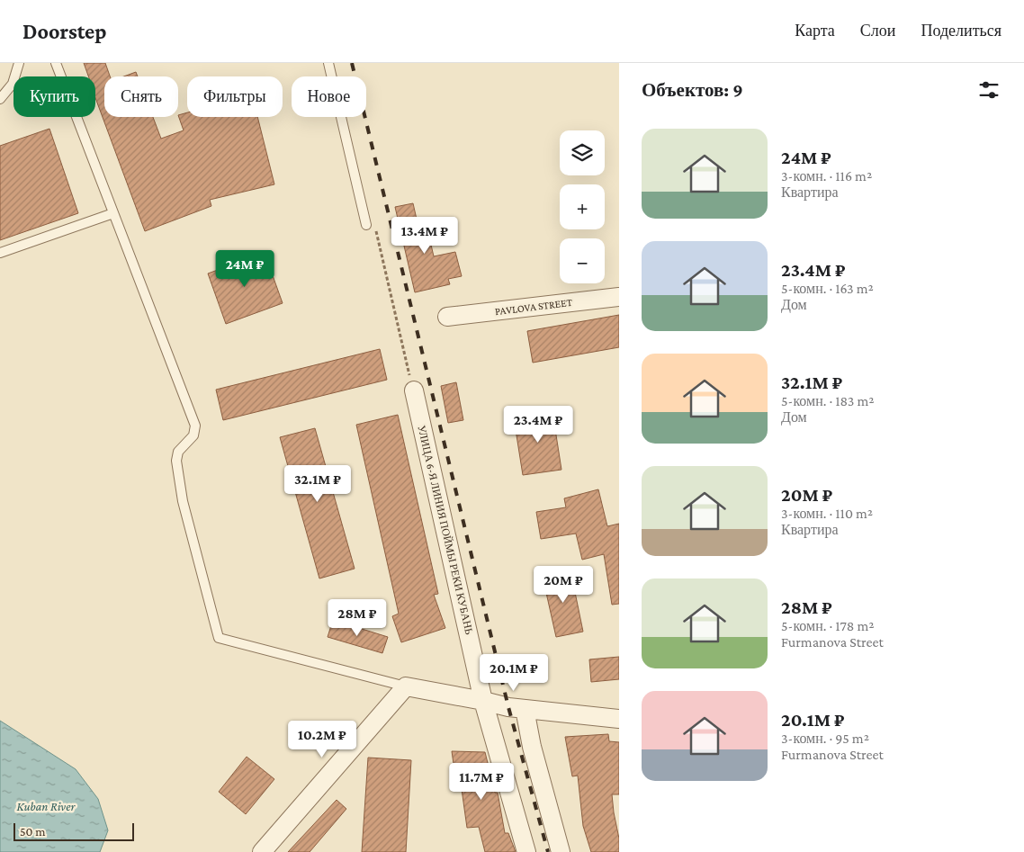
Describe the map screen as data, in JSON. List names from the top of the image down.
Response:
{
  "streets": {
    "street": ["PAVLOVA STREET", "УЛИЦА 6-Я ЛИНИЯ ПОЙМЫ РЕКИ КУБАНЬ"]
  },
  "water": ["Kuban River"],
  "scale_bar": "50 m",
  "page": {
    "header": "Doorstep",
    "nav": ["Карта", "Слои", "Поделиться"],
    "heading": "Объектов: 9",
    "chip": [
      "Купить",
      "Снять",
      "Фильтры",
      "Новое"
    ],
    "list": [
      {
        "name": "24M ₽",
        "note": "3-комн. · 116 m² · Квартира"
      },
      {
        "name": "23.4M ₽",
        "note": "5-комн. · 163 m² · Дом"
      },
      {
        "name": "32.1M ₽",
        "note": "5-комн. · 183 m² · Дом"
      },
      {
        "name": "20M ₽",
        "note": "3-комн. · 110 m² · Квартира"
      },
      {
        "name": "28M ₽",
        "note": "5-комн. · 178 m² · Furmanova Street"
      },
      {
        "name": "20.1M ₽",
        "note": "3-комн. · 95 m² · Furmanova Street"
      }
    ],
    "map_buttons": ["+", "−"],
    "price": [
      "13.4M ₽",
      "24M ₽",
      "23.4M ₽",
      "32.1M ₽",
      "20M ₽",
      "28M ₽",
      "20.1M ₽",
      "10.2M ₽",
      "11.7M ₽"
    ],
    "scale": "50 m"
  }
}
